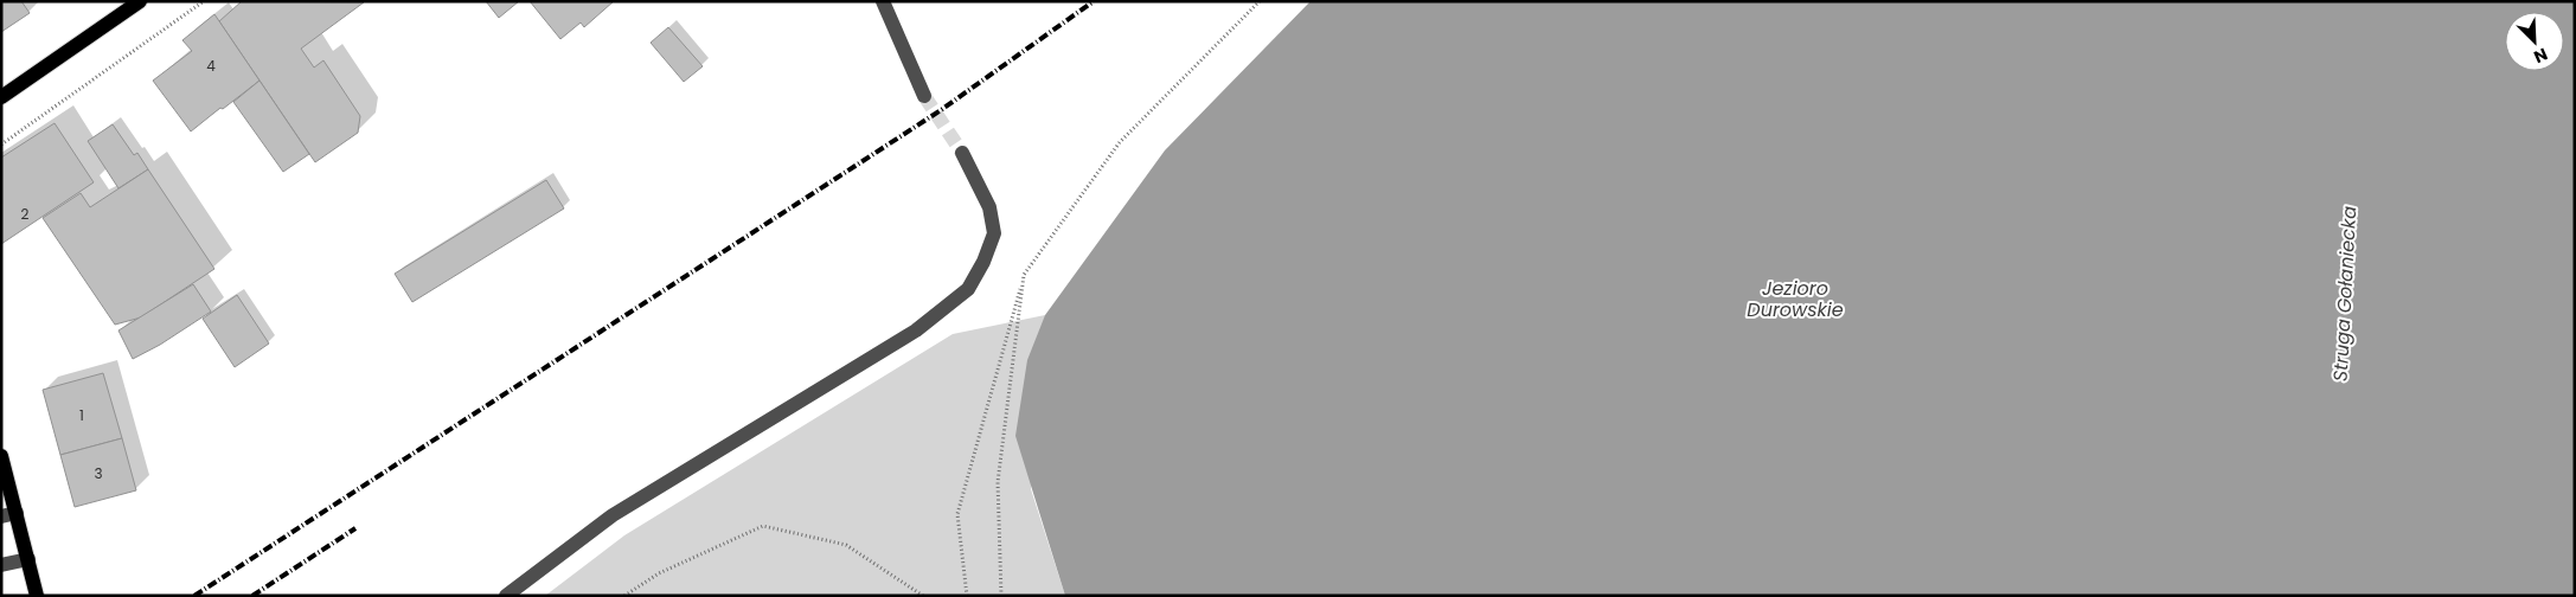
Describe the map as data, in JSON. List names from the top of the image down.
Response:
{
  "water": ["Jezioro Durowskie", "Struga Gołaniecka"],
  "house_numbers": [
    "4",
    "2",
    "1",
    "3"
  ],
  "north": "bottom right"
}
